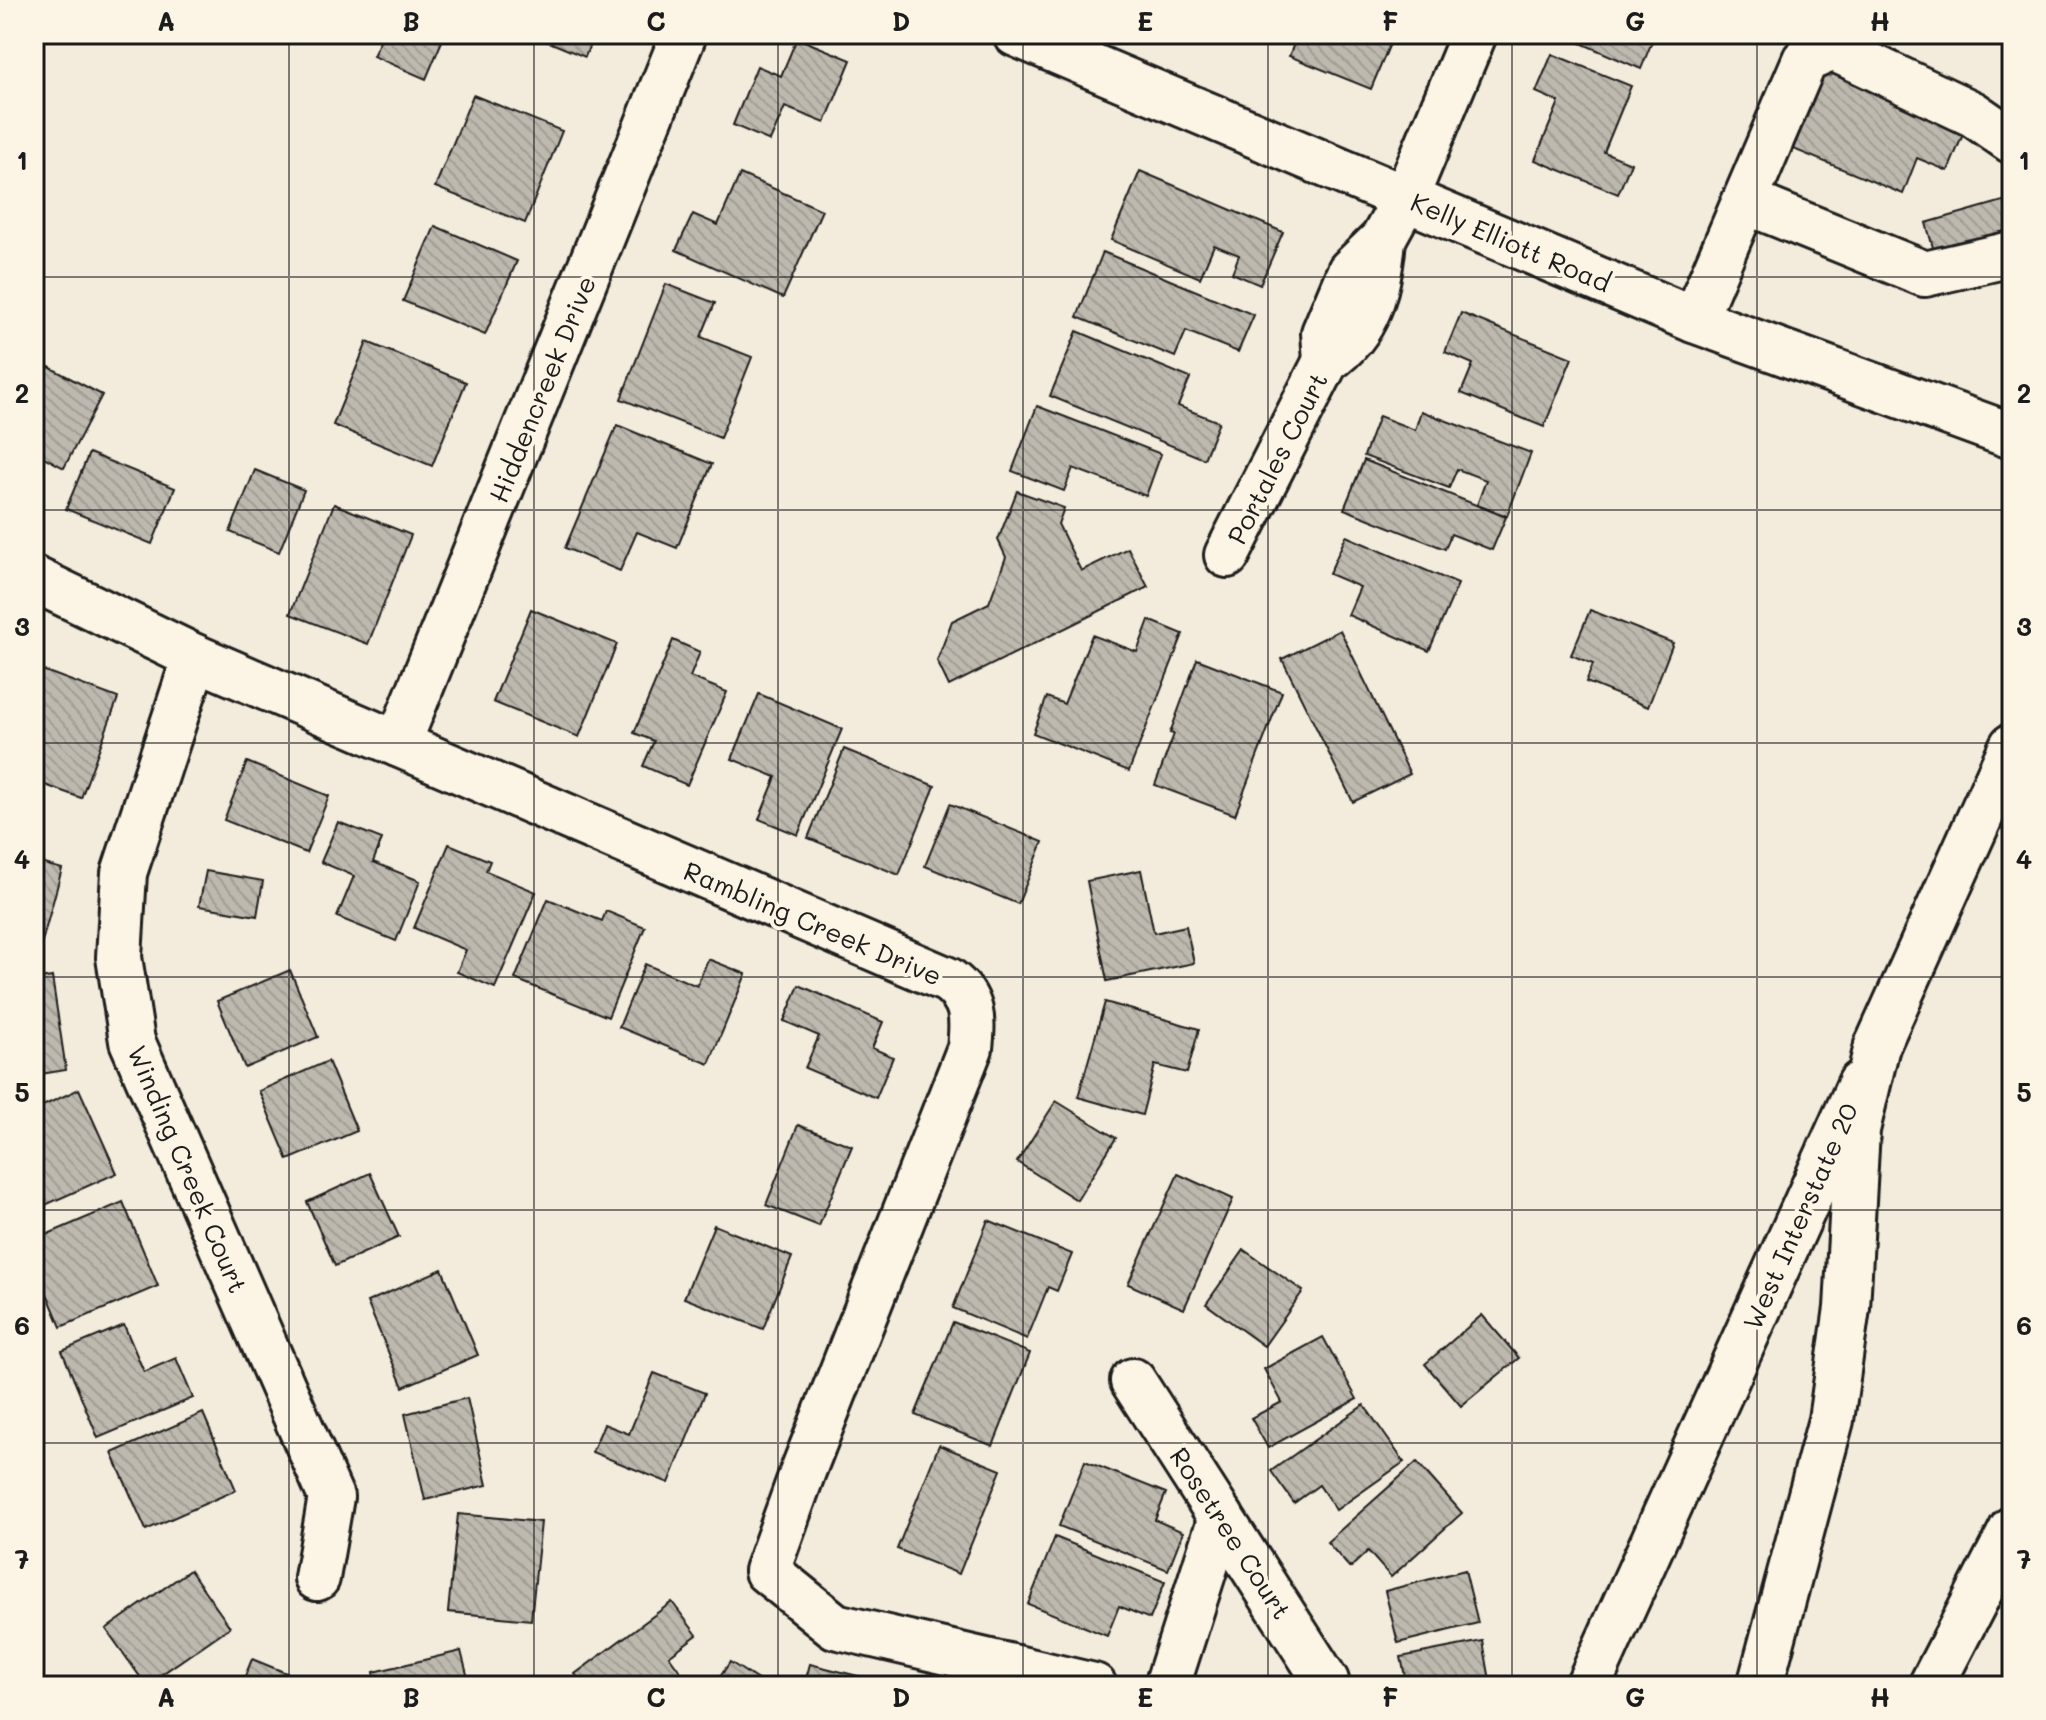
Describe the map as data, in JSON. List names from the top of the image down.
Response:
{
  "streets": {
    "main road": [
      "Kelly Elliott Road",
      "Hiddencreek Drive",
      "Portales Court",
      "Rambling Creek Drive",
      "Winding Creek Court",
      "West Interstate 20",
      "Rosetree Court"
    ]
  },
  "crossings": [
    ["Kelly Elliott Road", "Portales Court"],
    ["Hiddencreek Drive", "Rambling Creek Drive"],
    ["Rambling Creek Drive", "Winding Creek Court"]
  ],
  "grid": {
    "columns": [
      "A",
      "B",
      "C",
      "D",
      "E",
      "F",
      "G",
      "H"
    ],
    "rows": [
      "1",
      "2",
      "3",
      "4",
      "5",
      "6",
      "7"
    ]
  }
}
